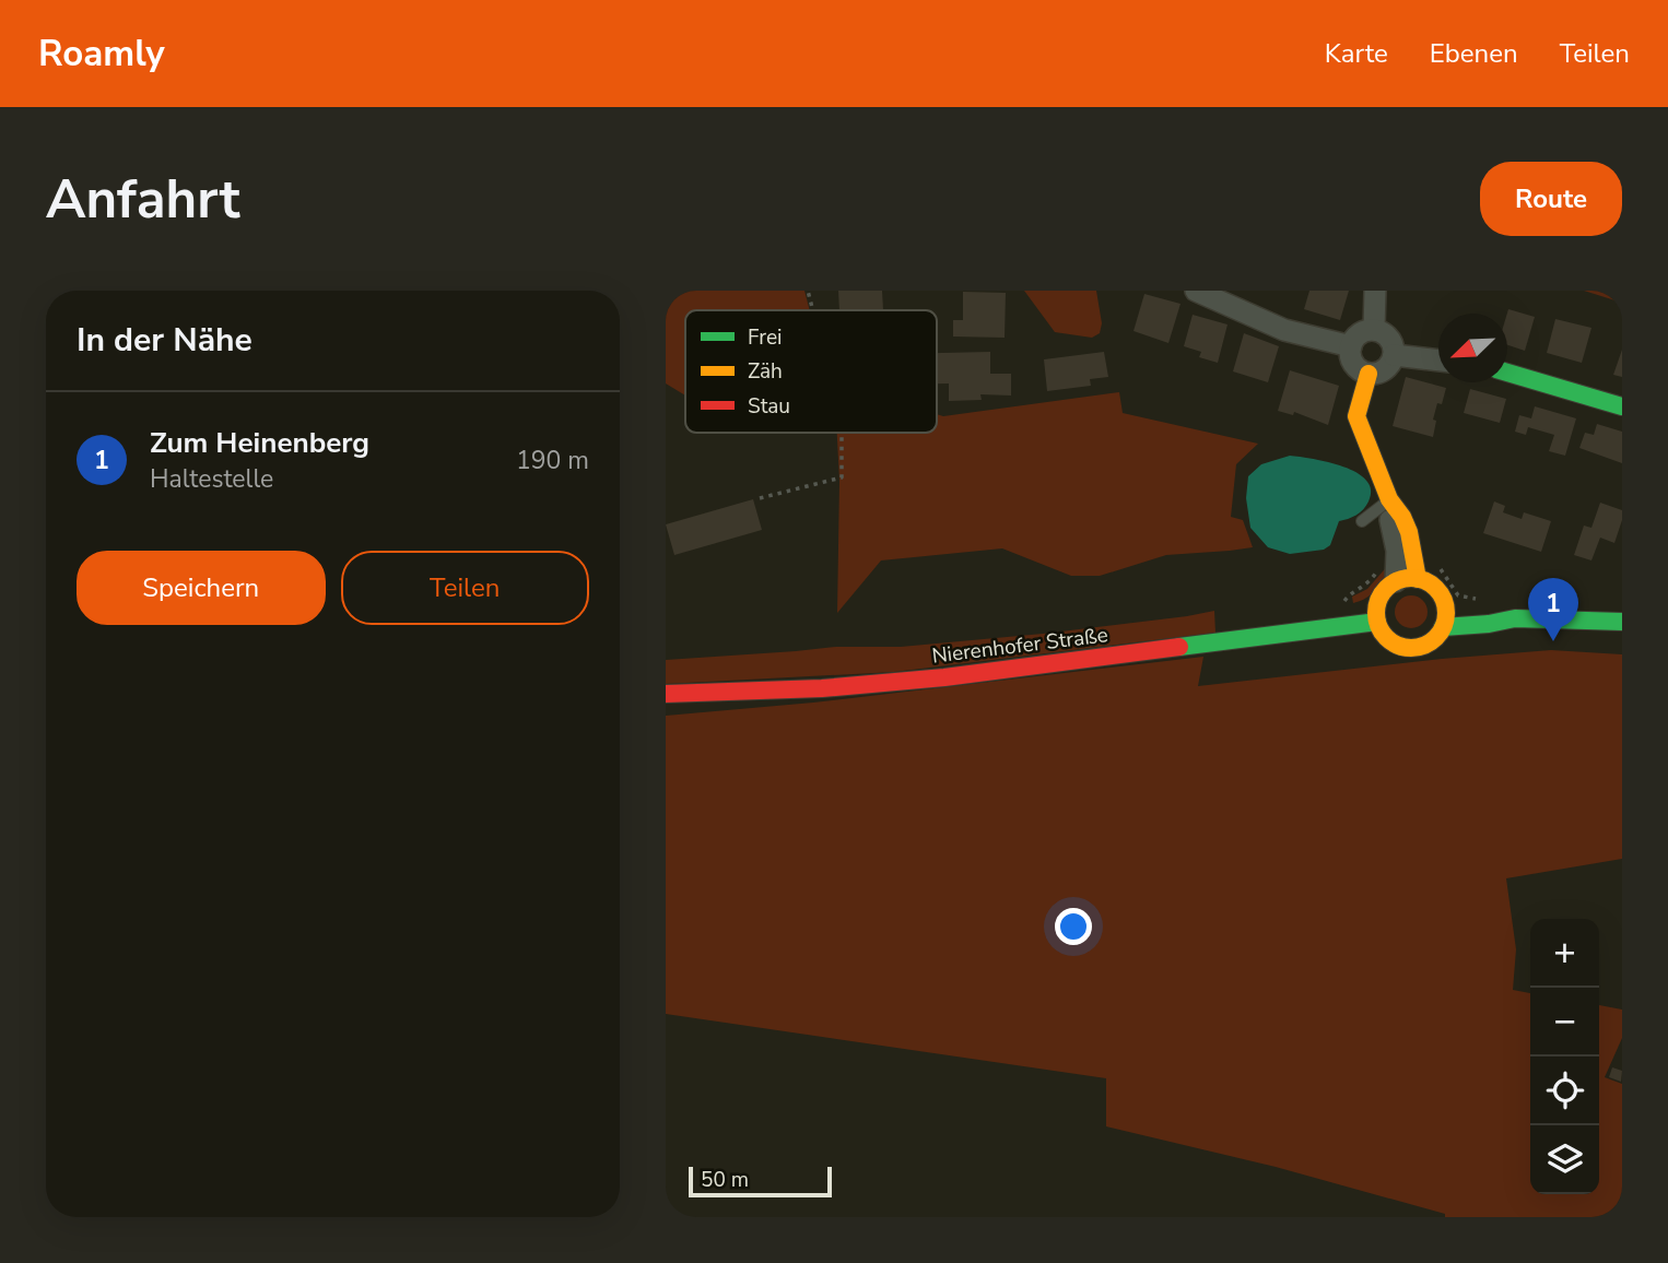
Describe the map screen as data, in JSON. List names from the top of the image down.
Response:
{
  "streets": {
    "main road": ["Nierenhofer Straße"]
  },
  "legend": ["Frei", "Zäh", "Stau"],
  "scale_bar": "50 m",
  "north": "bottom left",
  "page": {
    "header": "Roamly",
    "nav": ["Karte", "Ebenen", "Teilen"],
    "buttons": [
      "Route",
      ["Speichern", "Teilen"]
    ],
    "title": "Anfahrt",
    "heading": "In der Nähe",
    "list": [
      {
        "mark": "1",
        "name": "Zum Heinenberg",
        "note": "Haltestelle",
        "value": "190 m"
      }
    ],
    "pins": "1",
    "map_buttons": ["+", "−"],
    "scale": "50 m"
  }
}
